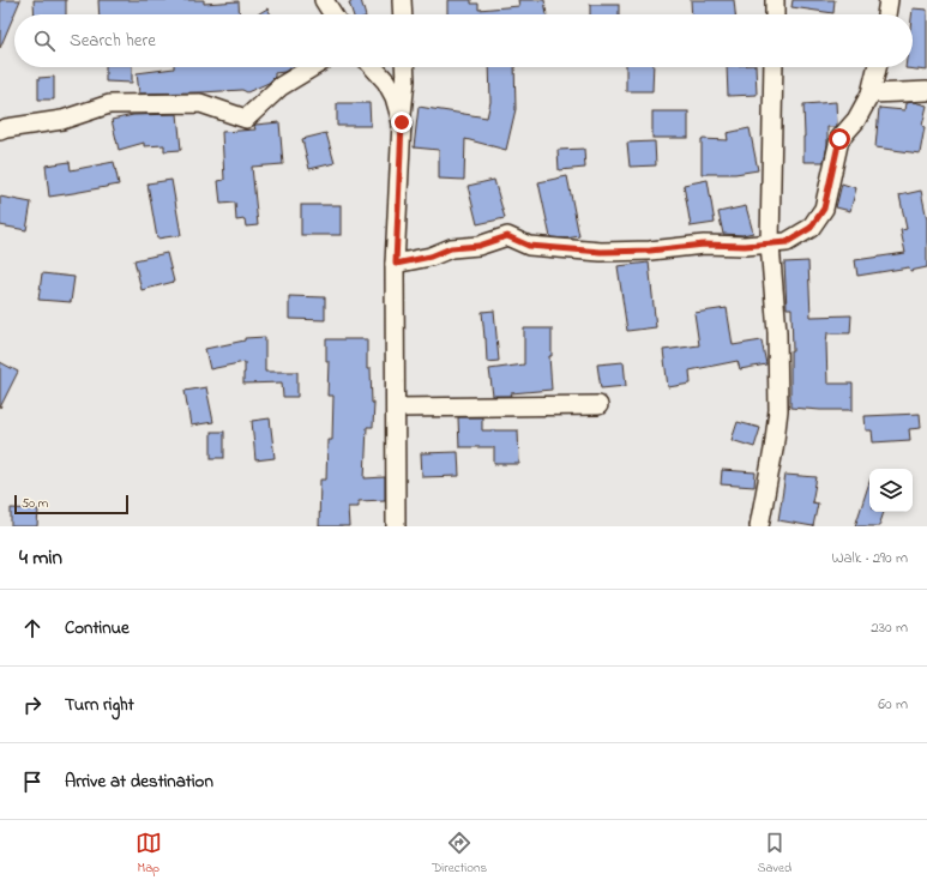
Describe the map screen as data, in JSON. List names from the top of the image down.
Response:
{
  "scale_bar": "50 m",
  "page": {
    "search": "Search here",
    "scale": "50 m",
    "heading": ["4 min", "Walk · 290 m"],
    "list": [
      ["Continue", "230 m"],
      ["Turn right", "60 m"],
      "Arrive at destination"
    ],
    "nav": ["Map", "Directions", "Saved"]
  }
}
